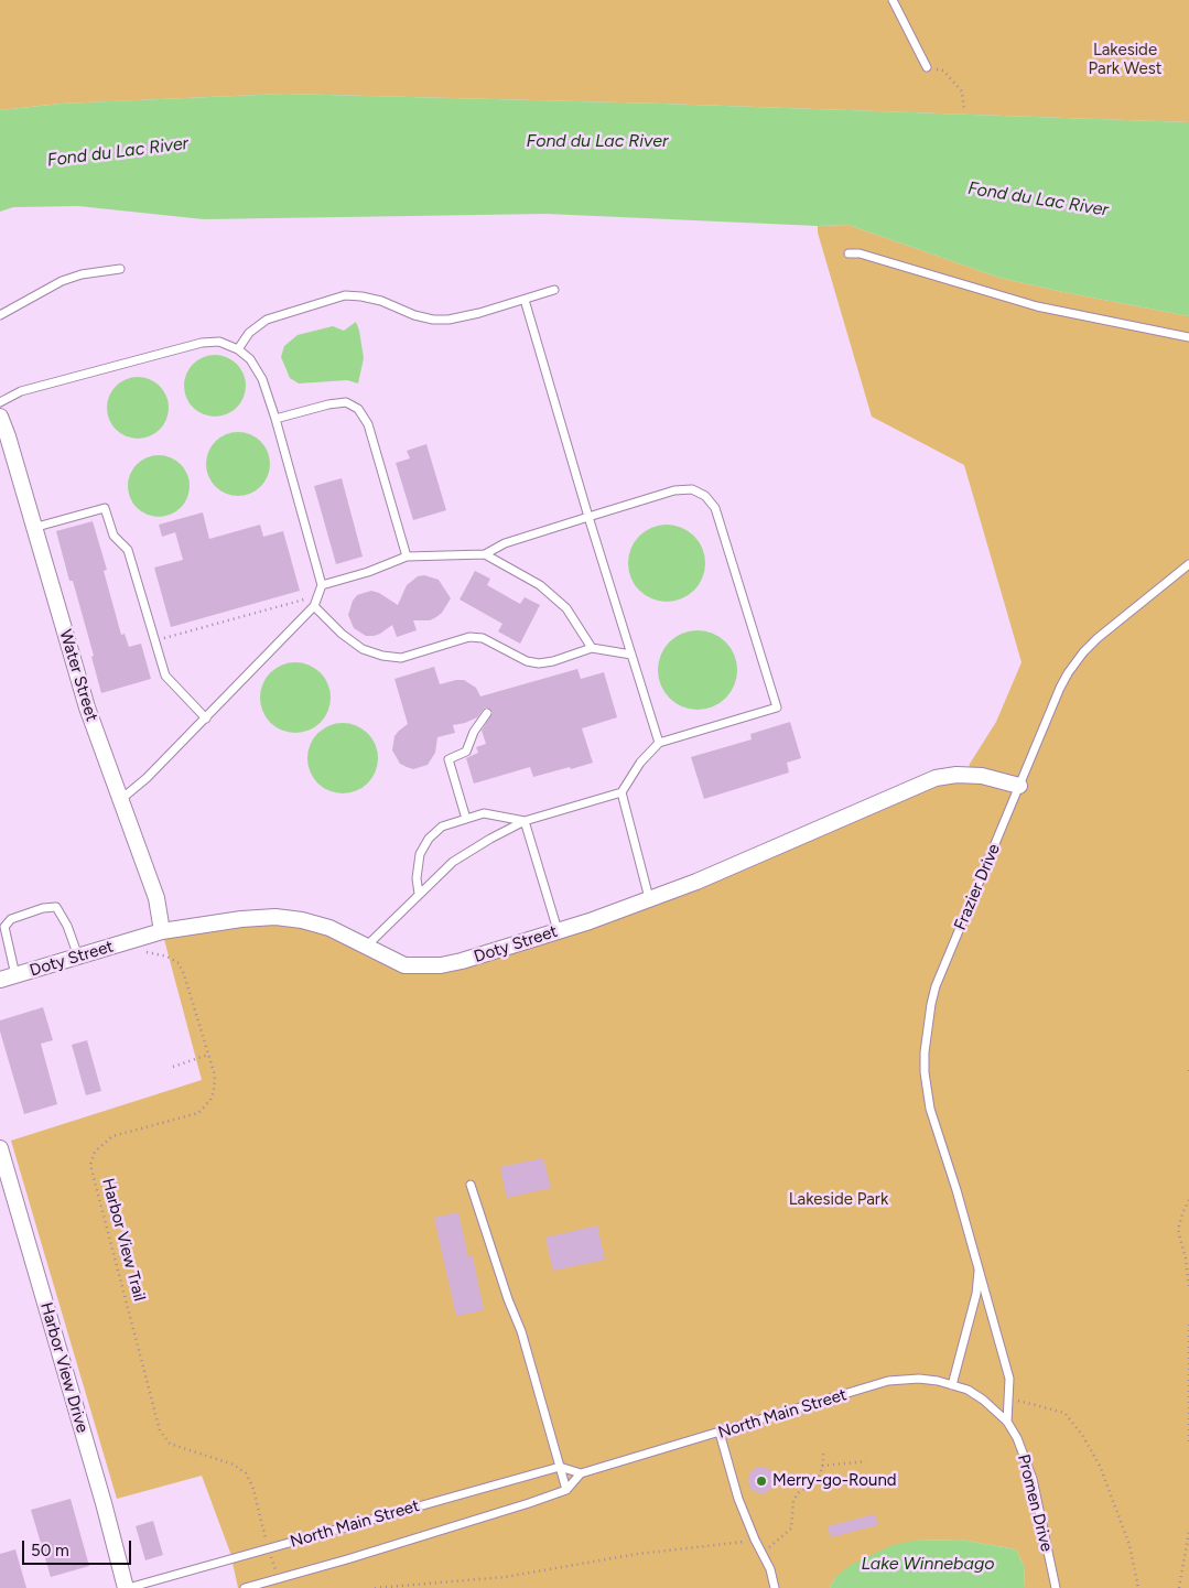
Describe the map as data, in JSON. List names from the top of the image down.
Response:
{
  "streets": {
    "street": ["Water Street", "Doty Street", "Harbor View Drive"],
    "lane": ["Frazier Drive", "North Main Street", "Promen Drive"],
    "path": ["Harbor View Trail"]
  },
  "crossings": [
    ["Water Street", "Doty Street"],
    ["Frazier Drive", "Doty Street"],
    ["Frazier Drive", "North Main Street"],
    ["Frazier Drive", "Promen Drive"],
    ["Harbor View Trail", "North Main Street"],
    ["Harbor View Drive", "North Main Street"],
    ["North Main Street", "Promen Drive"]
  ],
  "water": ["Fond du Lac River", "Lake Winnebago"],
  "parks": ["Lakeside Park West", "Lakeside Park"],
  "places": ["Merry-go-Round"],
  "scale_bar": "50 m"
}
